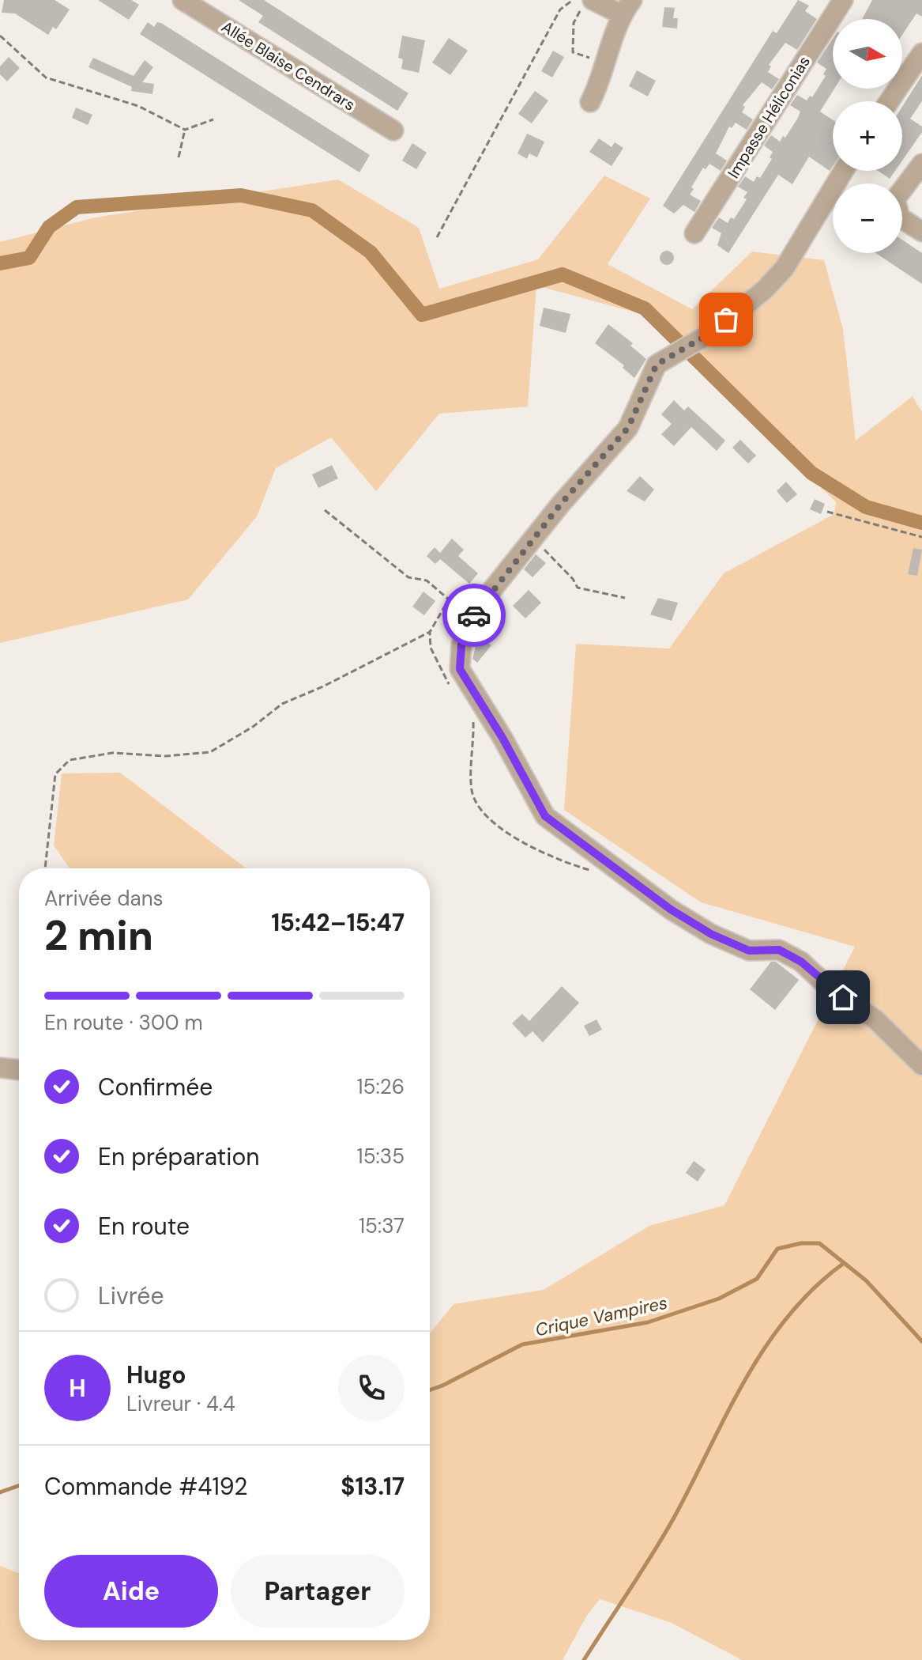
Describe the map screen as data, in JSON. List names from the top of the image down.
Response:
{
  "streets": {
    "street": ["Allée Blaise Cendrars", "Impasse Héliconias"]
  },
  "water": ["Crique Vampires"],
  "north": "right",
  "page": {
    "map_buttons": ["+", "−"],
    "heading": ["2 min", "Arrivée dans", "15:42–15:47"],
    "panel": [
      "Hugo",
      "Livreur · 4.4",
      "Commande #4192",
      "$13.17"
    ],
    "bar": "En route · 300 m",
    "list": [
      ["Confirmée", "15:26"],
      ["En préparation", "15:35"],
      ["En route", "15:37"],
      "Livrée"
    ],
    "round": "H",
    "buttons": ["Aide", "Partager"]
  }
}
